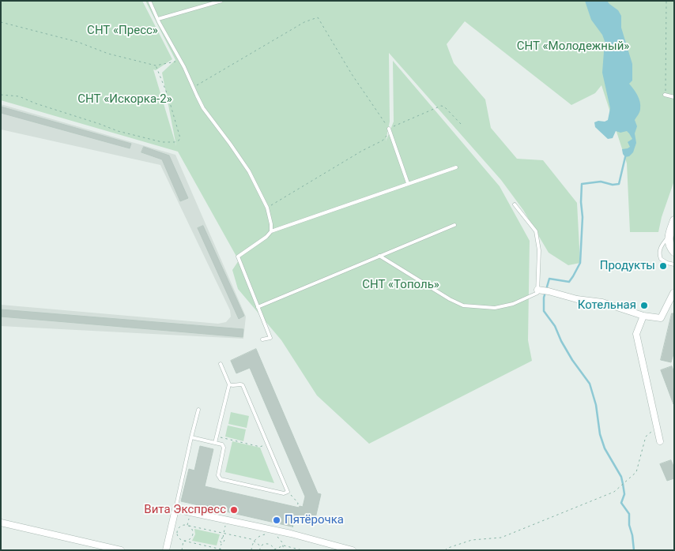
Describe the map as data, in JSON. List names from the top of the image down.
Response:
{
  "parks": [
    "СНТ «Пресс»",
    "СНТ «Молодежный»",
    "СНТ «Искорка-2»",
    "СНТ «Тополь»"
  ],
  "places": [
    "Продукты",
    "Котельная",
    "Вита Экспресс",
    "Пятёрочка"
  ]
}
